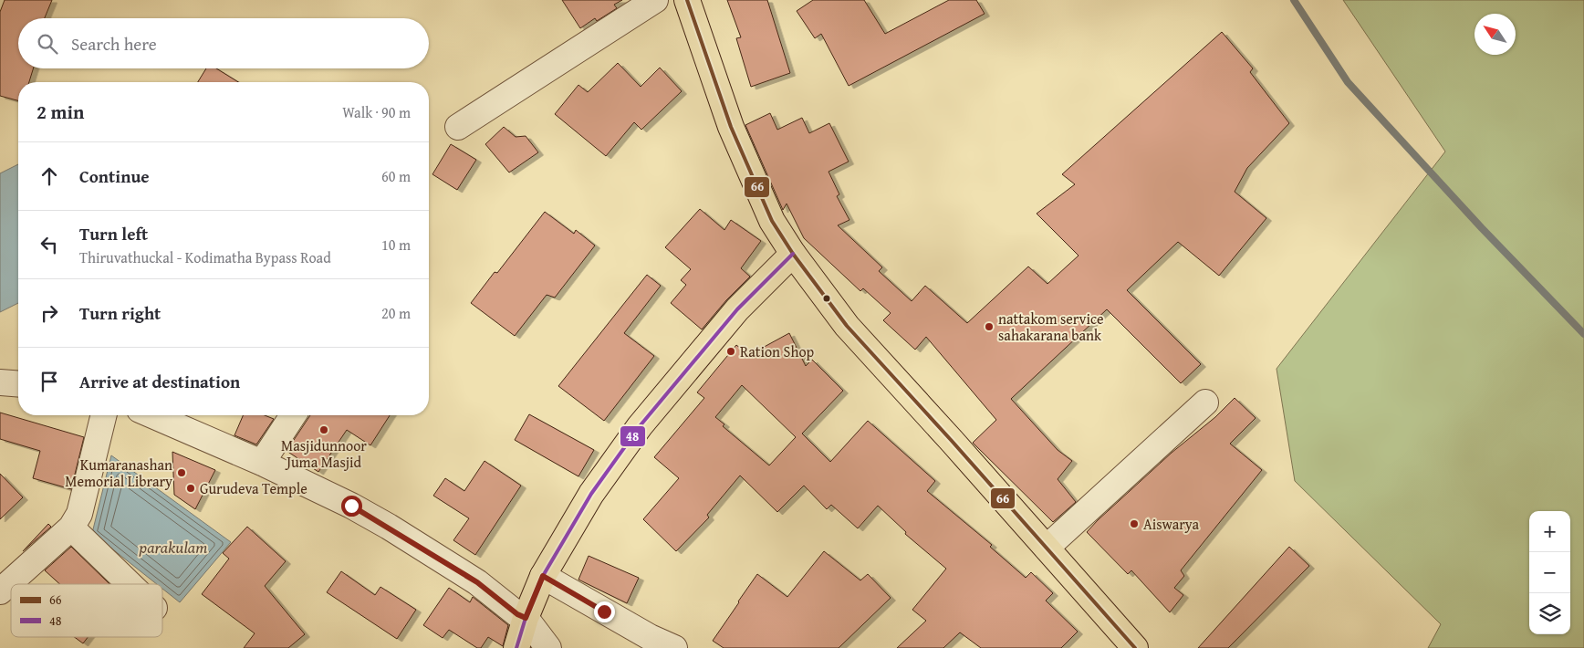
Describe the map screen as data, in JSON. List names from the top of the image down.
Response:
{
  "water": ["parakulam"],
  "places": [
    "nattakom service sahakarana bank",
    "Ration Shop",
    "Masjidunnoor Juma Masjid",
    "Kumaranashan Memorial Library",
    "Gurudeva Temple",
    "Aiswarya"
  ],
  "lines": ["transit line 66", "transit line 48"],
  "legend": ["66", "48"],
  "north": "top left",
  "page": {
    "search": "Search here",
    "heading": ["2 min", "Walk · 90 m"],
    "list": [
      ["Continue", "60 m"],
      ["Turn left", "Thiruvathuckal - Kodimatha Bypass Road", "10 m"],
      ["Turn right", "20 m"],
      "Arrive at destination"
    ],
    "map_buttons": ["+", "−"]
  }
}
